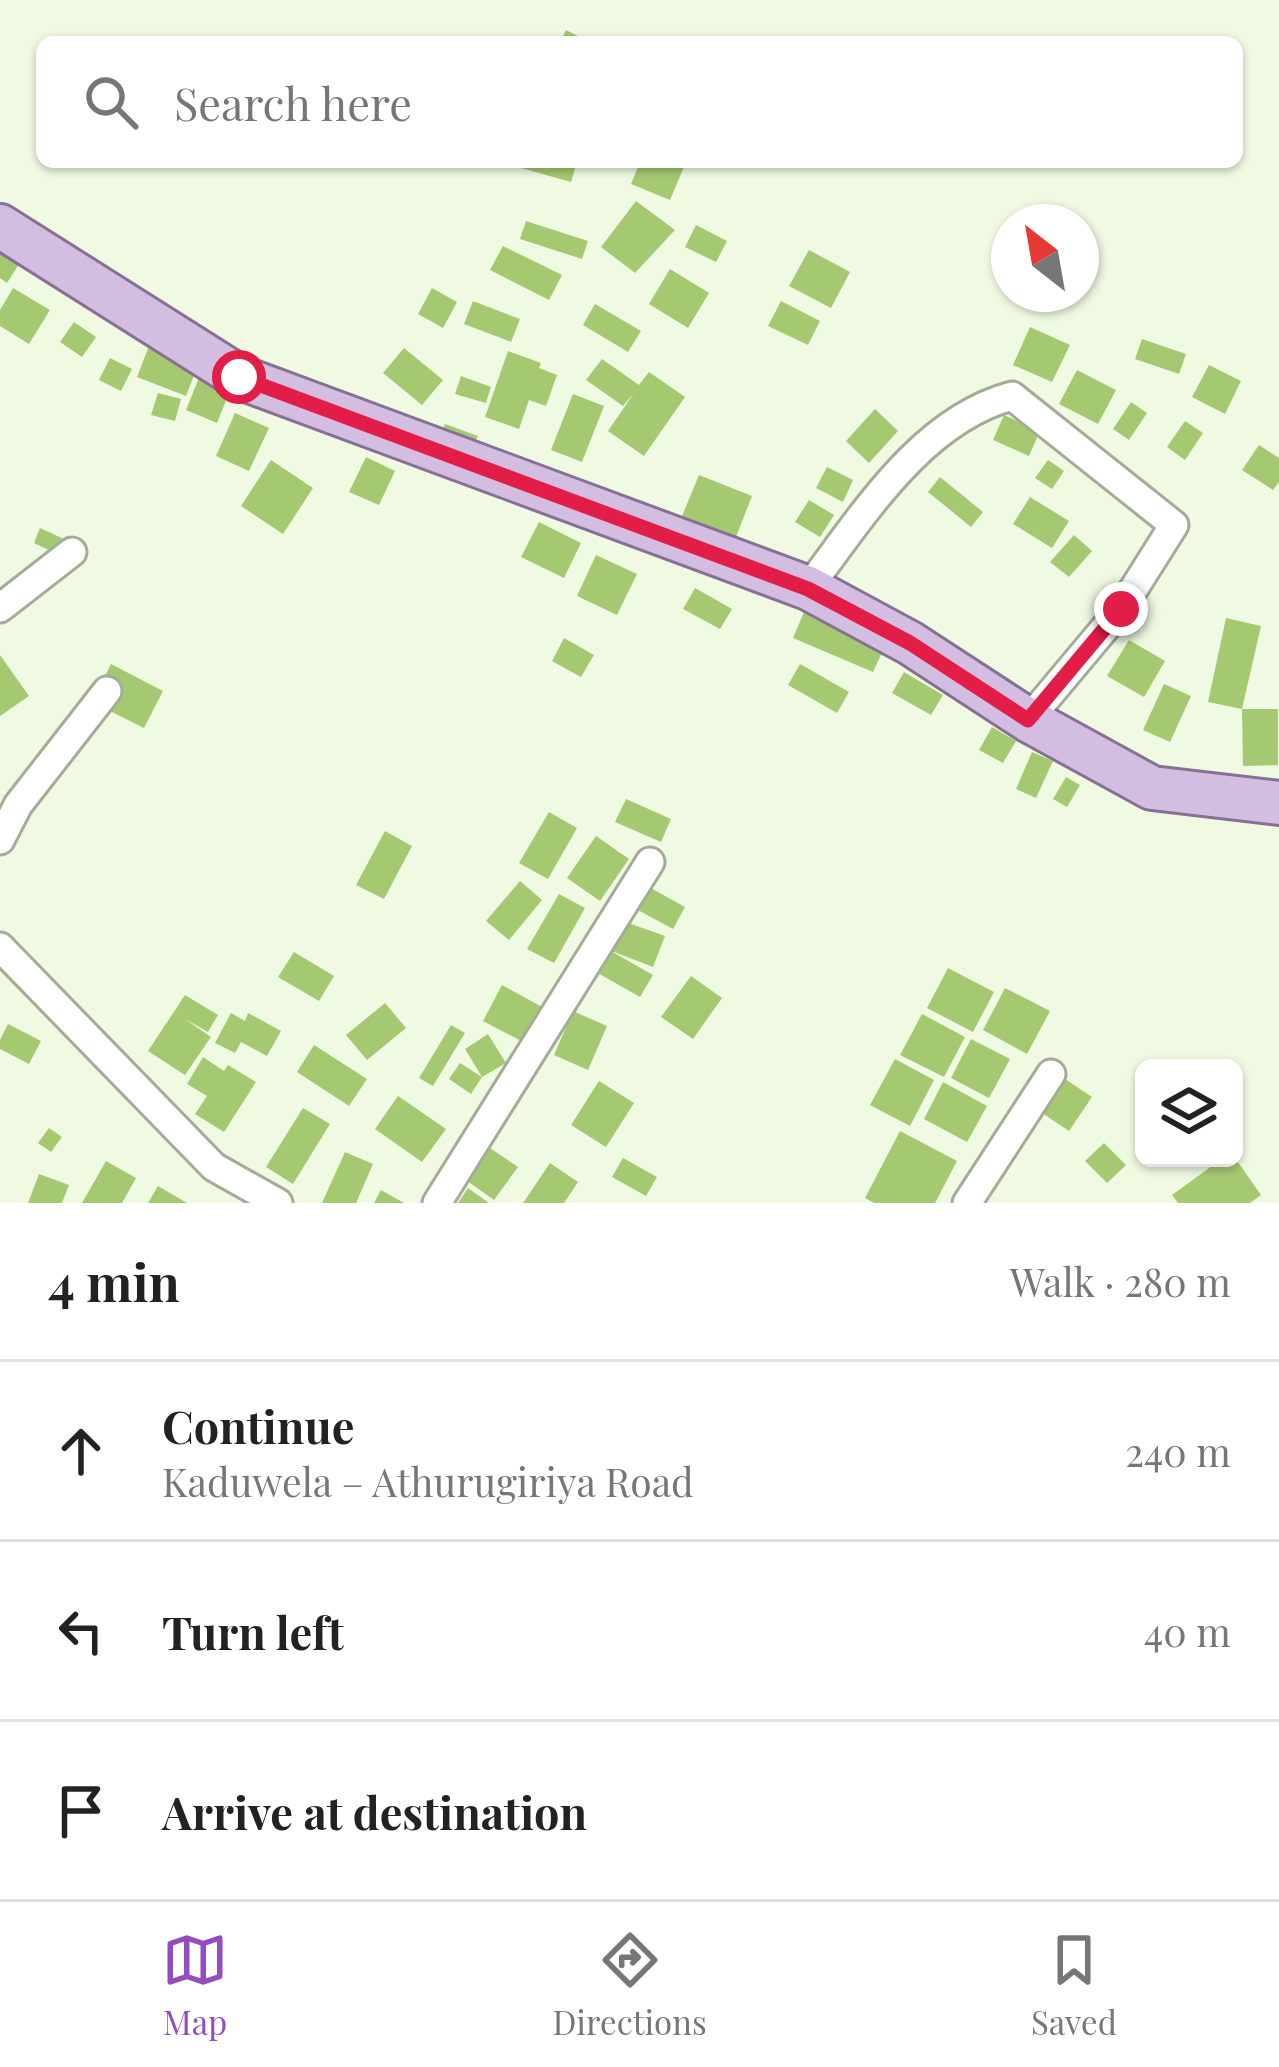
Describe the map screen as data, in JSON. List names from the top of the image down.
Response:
{
  "north": "top left",
  "page": {
    "search": "Search here",
    "heading": ["4 min", "Walk · 280 m"],
    "list": [
      ["Continue", "Kaduwela – Athurugiriya Road", "240 m"],
      ["Turn left", "40 m"],
      "Arrive at destination"
    ],
    "nav": ["Map", "Directions", "Saved"]
  }
}
